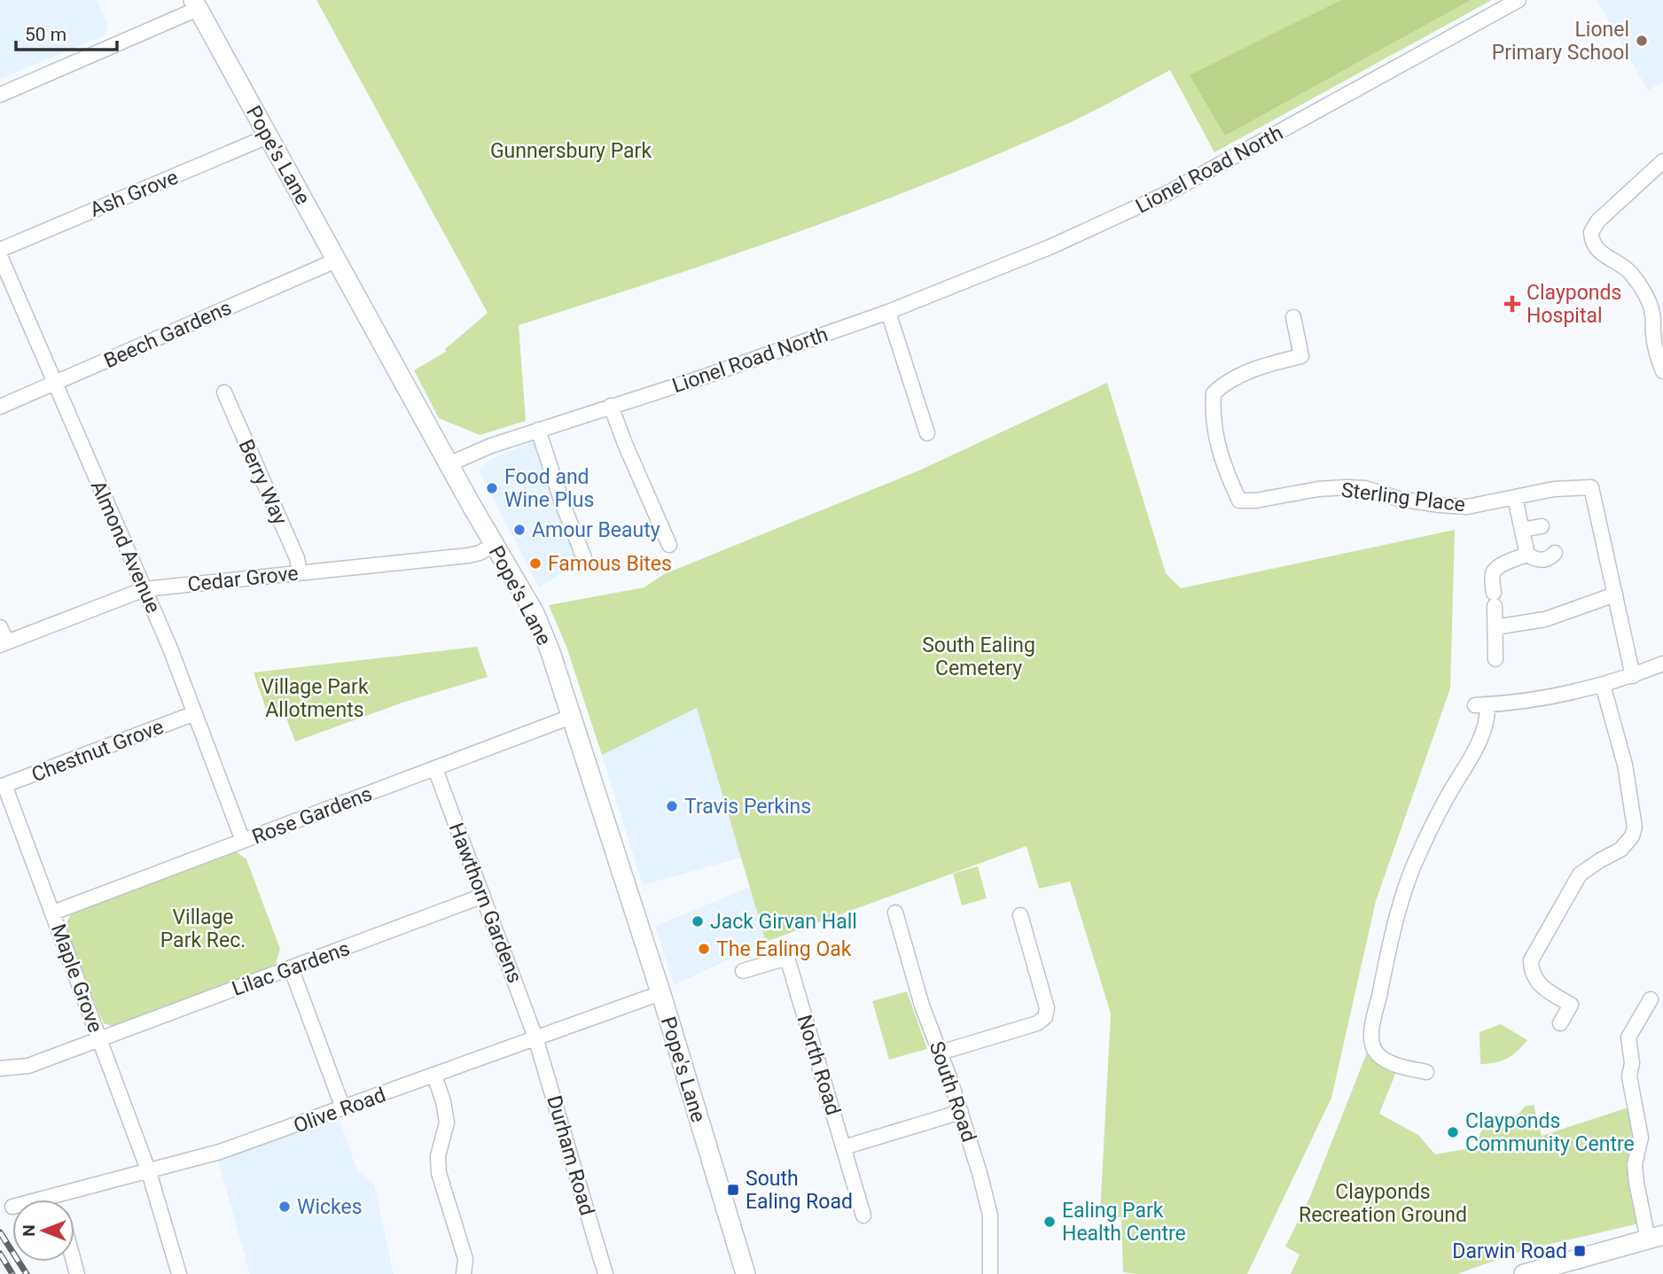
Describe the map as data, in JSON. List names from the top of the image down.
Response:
{
  "streets": {
    "main road": ["Pope's Lane"],
    "street": [
      "Lionel Road North",
      "Ash Grove",
      "Beech Gardens",
      "Berry Way",
      "Sterling Place",
      "Almond Avenue",
      "Cedar Grove",
      "Chestnut Grove",
      "Rose Gardens",
      "Hawthorn Gardens",
      "Lilac Gardens",
      "Maple Grove",
      "North Road",
      "South Road",
      "Olive Road",
      "Durham Road"
    ]
  },
  "crossings": [
    ["Pope's Lane", "Lionel Road North"],
    ["Pope's Lane", "Ash Grove"],
    ["Pope's Lane", "Beech Gardens"],
    ["Pope's Lane", "Cedar Grove"],
    ["Pope's Lane", "Rose Gardens"],
    ["Pope's Lane", "Olive Road"],
    ["Beech Gardens", "Almond Avenue"],
    ["Berry Way", "Cedar Grove"],
    ["Almond Avenue", "Cedar Grove"],
    ["Almond Avenue", "Chestnut Grove"],
    ["Almond Avenue", "Rose Gardens"],
    ["Chestnut Grove", "Maple Grove"],
    ["Rose Gardens", "Hawthorn Gardens"],
    ["Rose Gardens", "Maple Grove"],
    ["Hawthorn Gardens", "Lilac Gardens"],
    ["Hawthorn Gardens", "Olive Road"],
    ["Hawthorn Gardens", "Durham Road"],
    ["Lilac Gardens", "Maple Grove"],
    ["Maple Grove", "Olive Road"],
    ["Olive Road", "Durham Road"]
  ],
  "parks": [
    "Gunnersbury Park",
    "South Ealing Cemetery",
    "Village Park Allotments",
    "Village Park Rec.",
    "Clayponds Recreation Ground"
  ],
  "places": {
    "other": [
      "Lionel Primary School",
      "Food and Wine Plus",
      "Amour Beauty",
      "Famous Bites",
      "Travis Perkins",
      "Jack Girvan Hall",
      "The Ealing Oak",
      "Clayponds Community Centre",
      "Wickes",
      "Ealing Park Health Centre"
    ],
    "health": ["Clayponds Hospital"],
    "transit": ["South Ealing Road", "Darwin Road"]
  },
  "scale_bar": "50 m",
  "north": "left"
}
